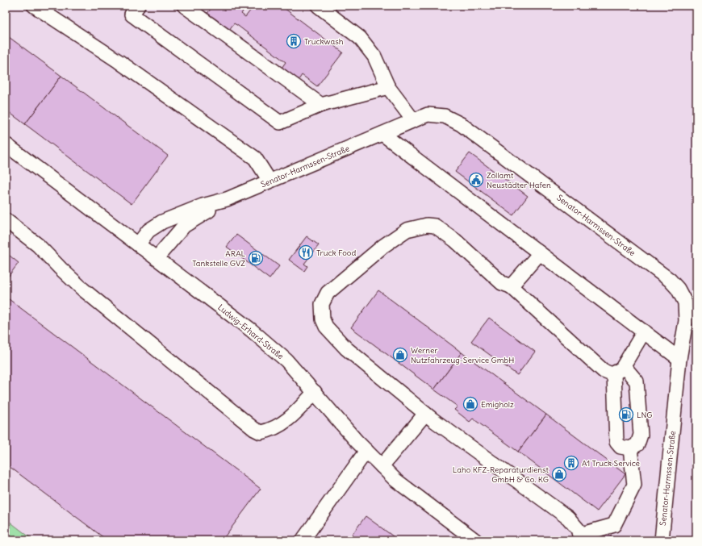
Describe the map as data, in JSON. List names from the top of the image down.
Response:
{
  "streets": {
    "street": ["Senator-Harmssen-Straße", "Ludwig-Erhard-Straße"]
  },
  "crossings": [
    ["Senator-Harmssen-Straße", "Ludwig-Erhard-Straße"]
  ],
  "places": {
    "building": ["Truckwash", "A1 Truck Service"],
    "public building": ["Zollamt Neustädter Hafen"],
    "restaurant": ["Truck Food"],
    "fuel station": ["ARAL Tankstelle GVZ", "LNG"],
    "shop": ["Werner Nutzfahrzeug-Service GmbH", "Emigholz", "Laho KFZ-Reparaturdienst GmbH & Co. KG"]
  }
}
